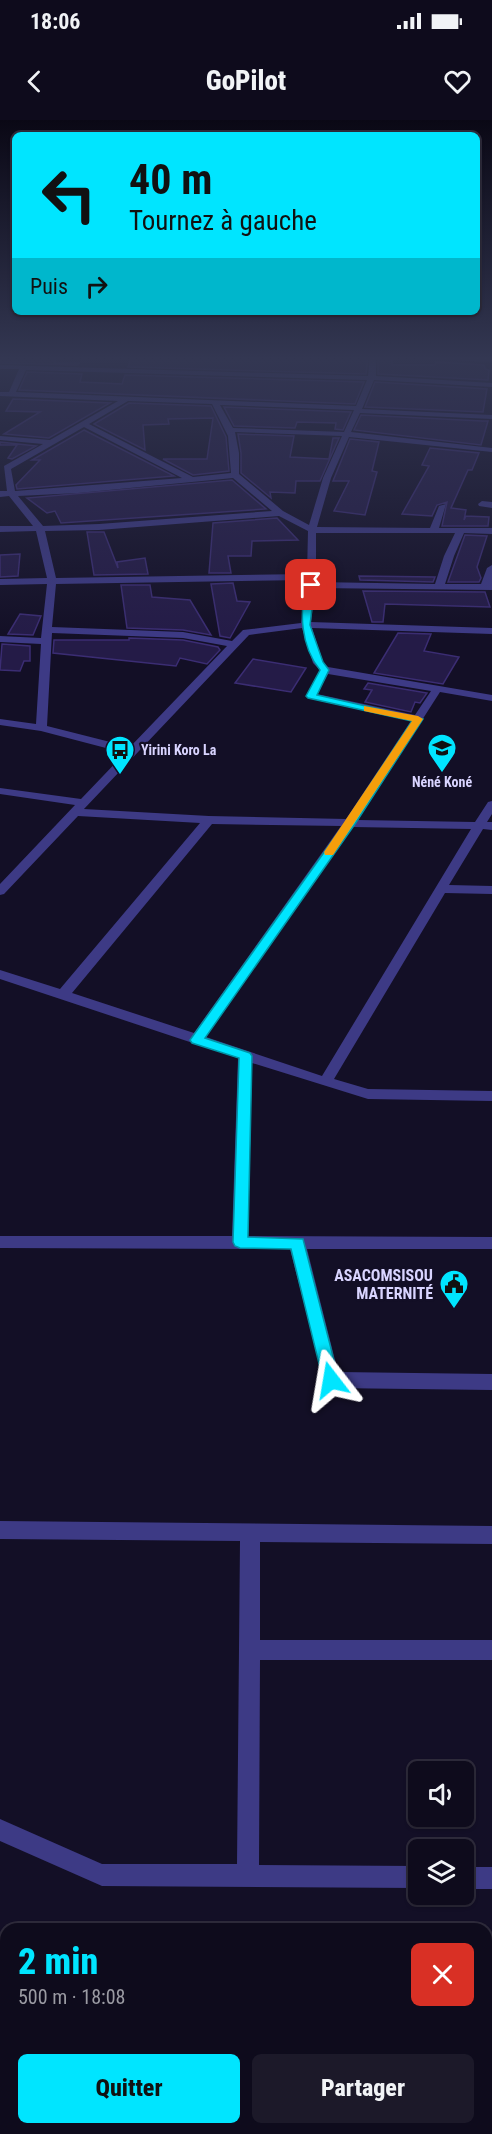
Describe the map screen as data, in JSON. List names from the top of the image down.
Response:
{
  "places": {
    "school or university": ["Néné Koné"],
    "bus stop": ["Yirini Koro La"],
    "public building": ["ASACOMSISOU MATERNITÉ"]
  },
  "page": {
    "status": "18:06",
    "header": "GoPilot",
    "turn": ["40 m", "Tournez à gauche"],
    "then": "Puis",
    "heading": ["2 min", "500 m · 18:08"],
    "buttons": ["Quitter", "Partager"]
  }
}
